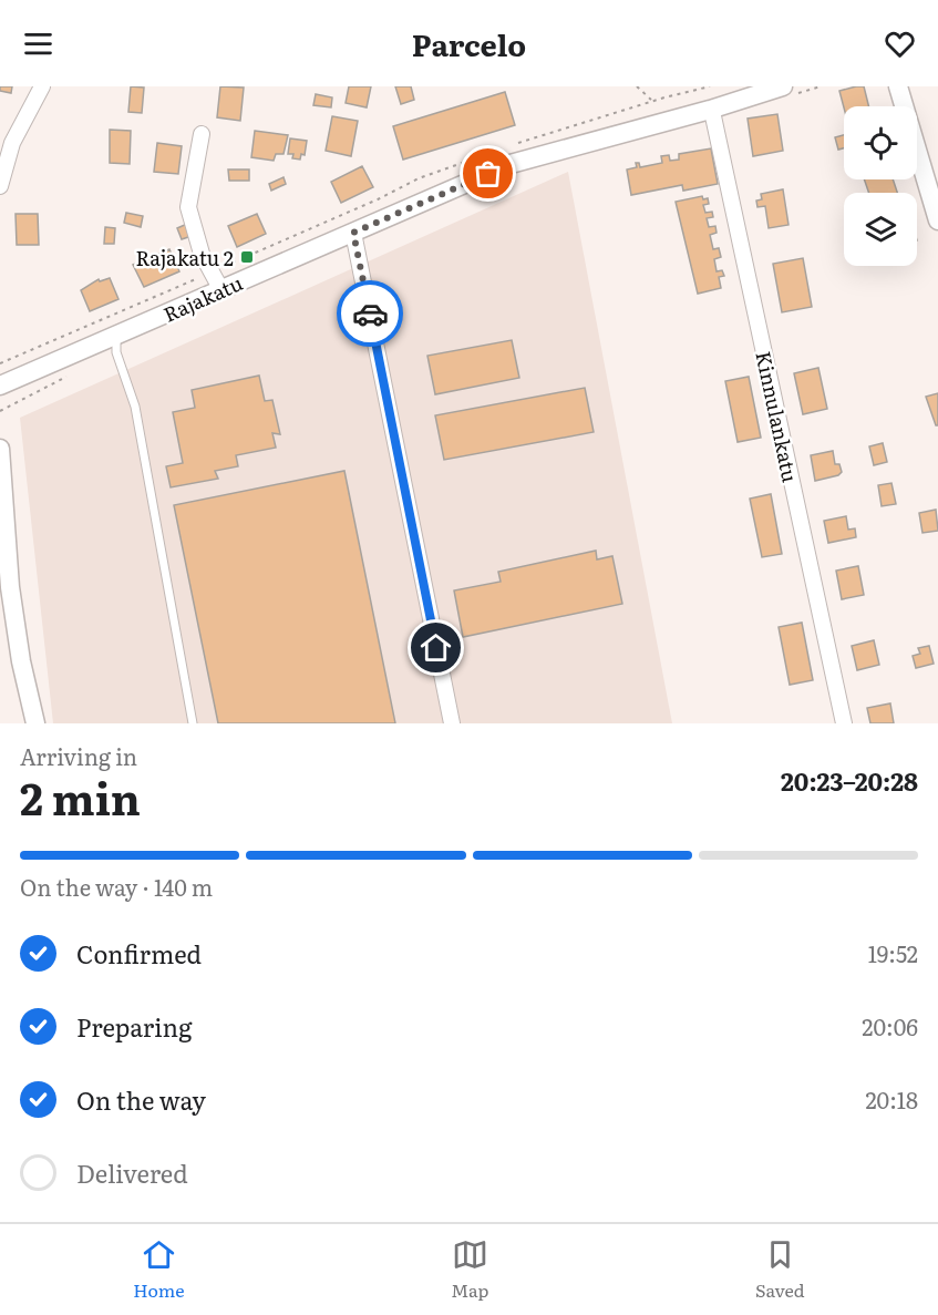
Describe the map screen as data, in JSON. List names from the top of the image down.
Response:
{
  "streets": {
    "street": ["Rajakatu", "Kinnulankatu"]
  },
  "crossings": [
    ["Rajakatu", "Kinnulankatu"]
  ],
  "places": {
    "transit": ["Rajakatu 2"]
  },
  "page": {
    "header": "Parcelo",
    "heading": ["2 min", "Arriving in", "20:23–20:28"],
    "bar": "On the way · 140 m",
    "list": [
      ["Confirmed", "19:52"],
      ["Preparing", "20:06"],
      ["On the way", "20:18"],
      "Delivered"
    ],
    "tabs": ["Home", "Map", "Saved"]
  }
}
